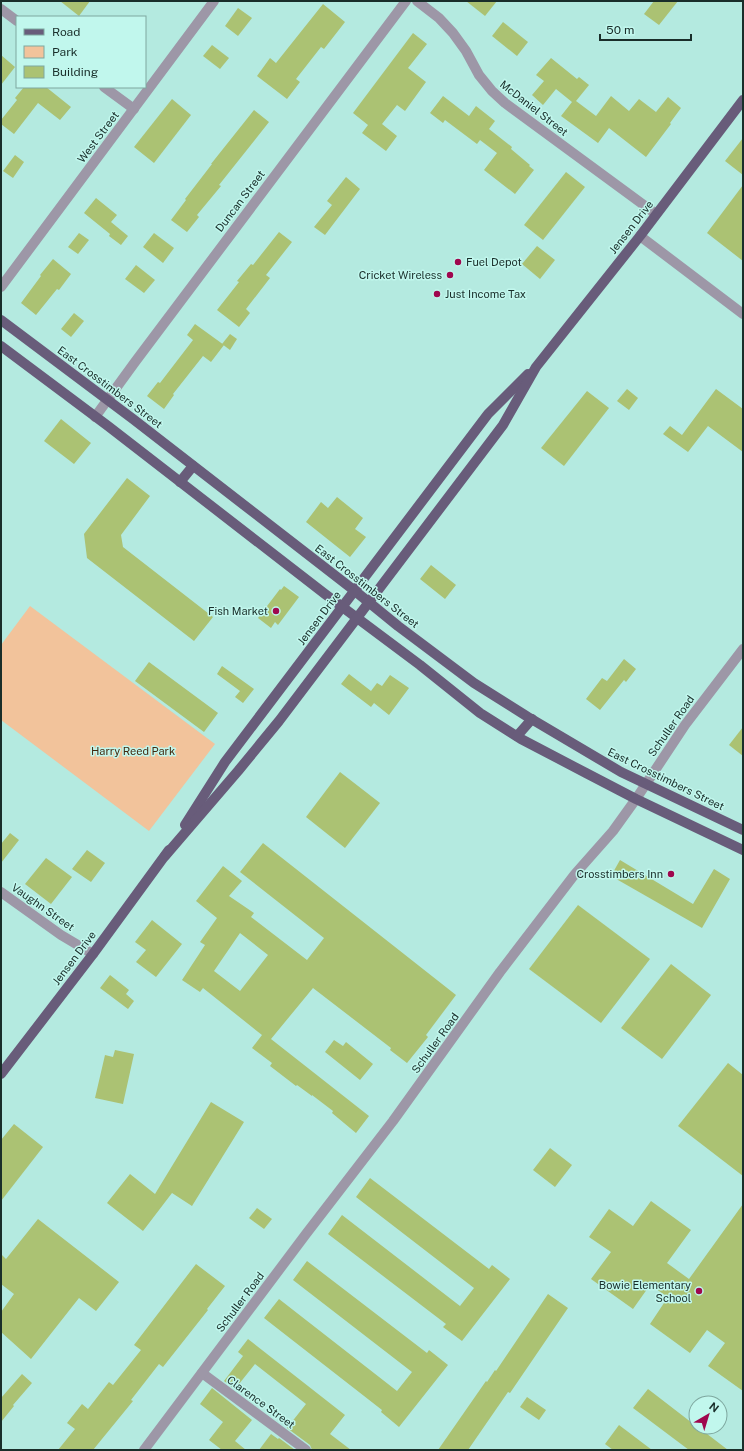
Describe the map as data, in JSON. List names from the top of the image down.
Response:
{
  "streets": {
    "main road": ["Jensen Drive", "East Crosstimbers Street"],
    "street": [
      "McDaniel Street",
      "West Street",
      "Duncan Street",
      "Schuller Road",
      "Vaughn Street",
      "Clarence Street"
    ]
  },
  "crossings": [
    ["McDaniel Street", "Jensen Drive"],
    ["Duncan Street", "East Crosstimbers Street"],
    ["Jensen Drive", "East Crosstimbers Street"],
    ["Jensen Drive", "Vaughn Street"],
    ["East Crosstimbers Street", "Schuller Road"],
    ["Schuller Road", "Clarence Street"]
  ],
  "parks": ["Harry Reed Park"],
  "places": [
    "Fuel Depot",
    "Cricket Wireless",
    "Just Income Tax",
    "Fish Market",
    "Crosstimbers Inn",
    "Bowie Elementary School"
  ],
  "legend": ["Road", "Park", "Building"],
  "scale_bar": "50 m",
  "north": "top right"
}
